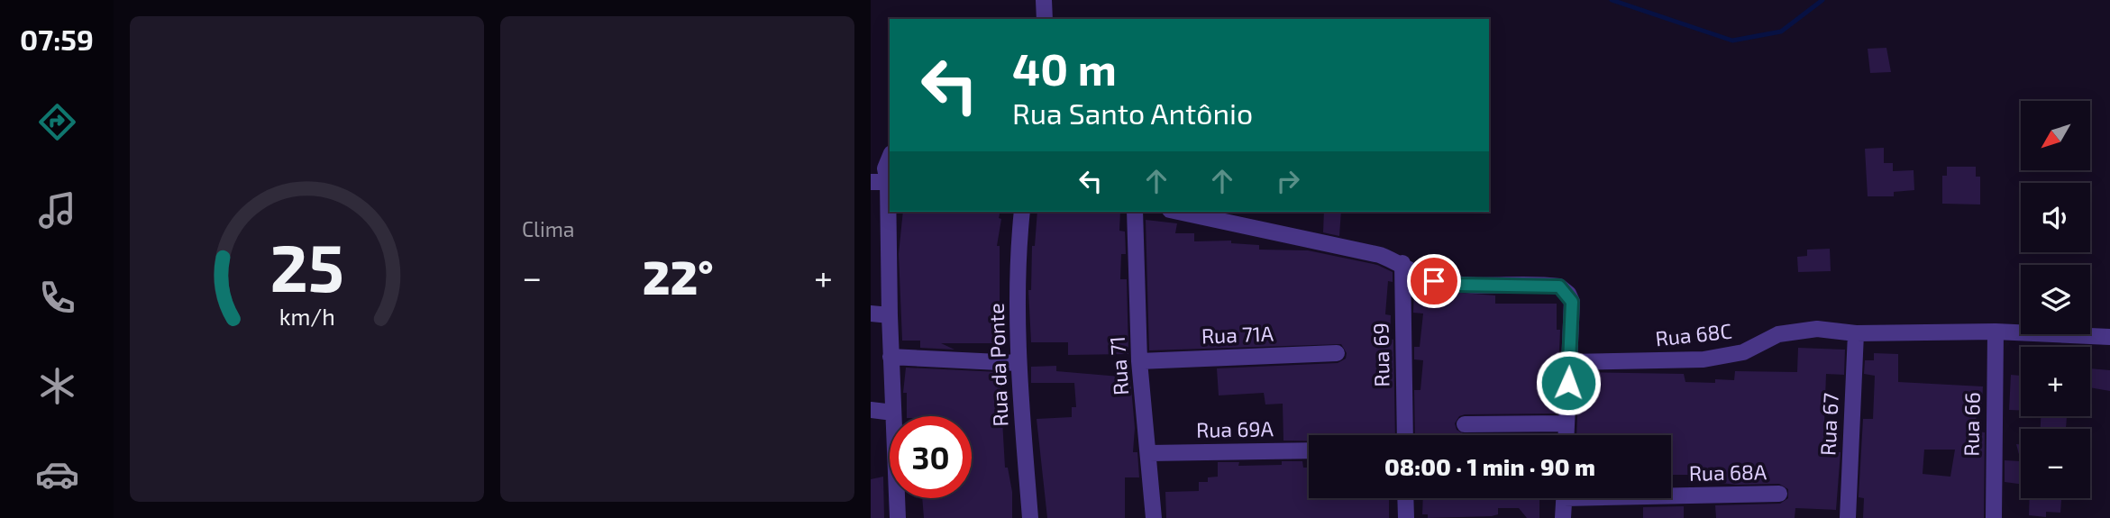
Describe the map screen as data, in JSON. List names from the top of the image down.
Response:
{
  "streets": {
    "street": [
      "Rua 71A",
      "Rua 68C",
      "Rua 69",
      "Rua da Ponte",
      "Rua 71",
      "Rua 67",
      "Rua 66",
      "Rua 69A",
      "Rua 68A"
    ]
  },
  "crossings": [
    ["Rua 71A", "Rua 71"],
    ["Rua 68C", "Rua 67"],
    ["Rua 68C", "Rua 66"],
    ["Rua 71", "Rua 69A"]
  ],
  "north": "bottom left",
  "page": {
    "tabs": "07:59",
    "tile": "Clima",
    "turn": ["40 m", "Rua Santo Antônio"],
    "map_buttons": ["+", "−"],
    "heat": ["−", "22°", "+"],
    "limit": "30",
    "trip": "08:00 · 1 min · 90 m",
    "gauge": ["25", "km/h"]
  }
}
